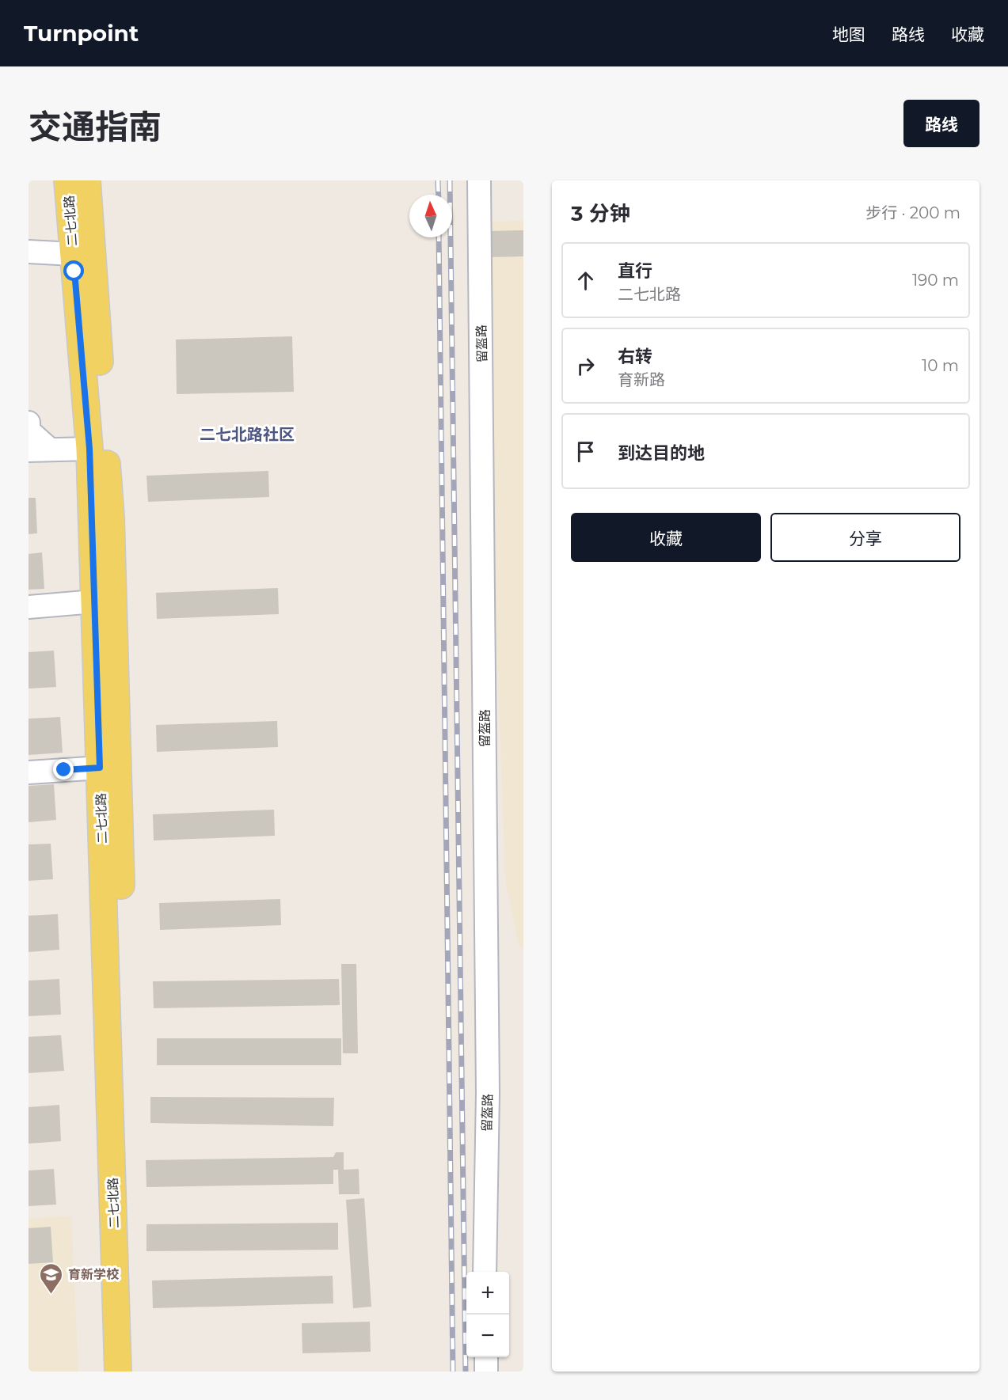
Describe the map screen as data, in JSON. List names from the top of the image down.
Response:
{
  "streets": {
    "main road": ["二七北路"],
    "street": ["留盔路"]
  },
  "districts": ["二七北路社区"],
  "places": {
    "school or university": ["育新学校"]
  },
  "north": "top",
  "page": {
    "header": "Turnpoint",
    "nav": ["地图", "路线", "收藏"],
    "title": "交通指南",
    "buttons": [
      "路线",
      ["收藏", "分享"]
    ],
    "heading": ["3 分钟", "步行 · 200 m"],
    "list": [
      ["直行", "二七北路", "190 m"],
      ["右转", "育新路", "10 m"],
      "到达目的地"
    ],
    "map_buttons": ["+", "−"]
  }
}
